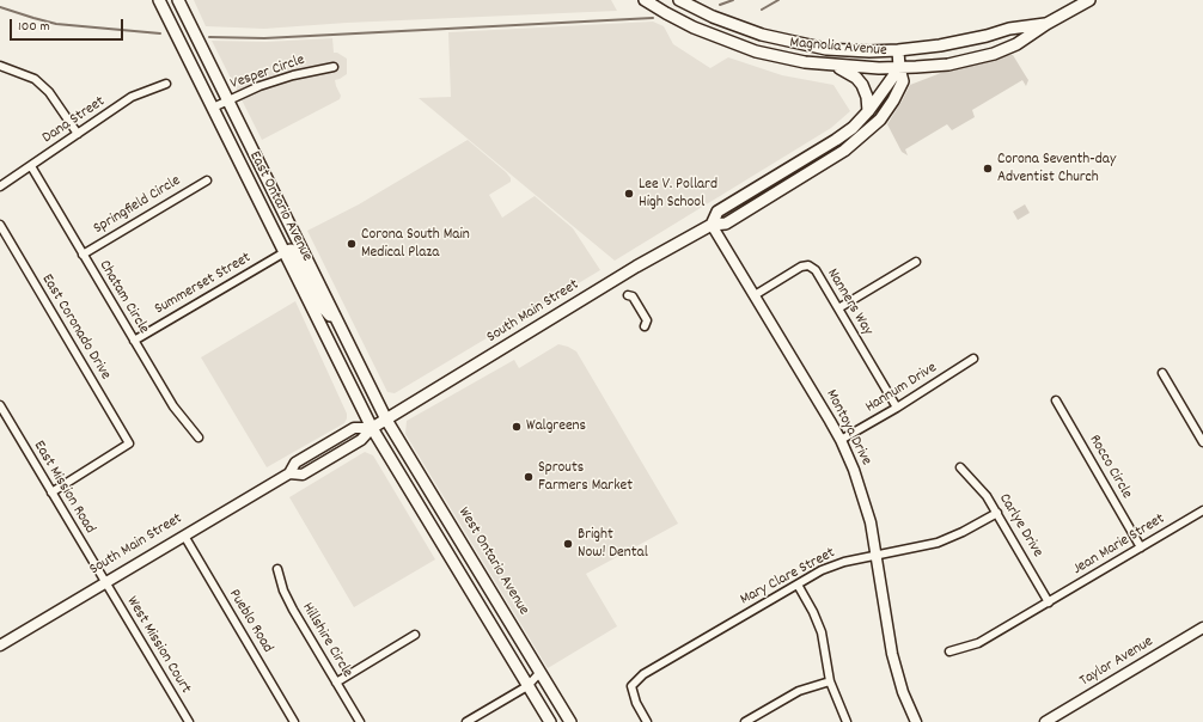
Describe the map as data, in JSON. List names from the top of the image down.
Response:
{
  "streets": {
    "main road": [
      "Magnolia Avenue",
      "East Ontario Avenue",
      "South Main Street",
      "West Ontario Avenue"
    ],
    "street": [
      "Vesper Circle",
      "Dana Street",
      "Springfield Circle",
      "Summerset Street",
      "Chatam Circle",
      "Nanners Way",
      "East Coronado Drive",
      "Hannum Drive",
      "Montoya Drive",
      "Rocco Circle",
      "East Mission Road",
      "Carlye Drive",
      "Jean Marie Street",
      "Mary Clare Street",
      "Pueblo Road",
      "Hillshire Circle",
      "West Mission Court",
      "Taylor Avenue"
    ]
  },
  "crossings": [
    ["Magnolia Avenue", "South Main Street"],
    ["Vesper Circle", "East Ontario Avenue"],
    ["Dana Street", "Chatam Circle"],
    ["Springfield Circle", "Chatam Circle"],
    ["East Ontario Avenue", "Summerset Street"],
    ["East Ontario Avenue", "South Main Street"],
    ["East Ontario Avenue", "West Ontario Avenue"],
    ["Summerset Street", "Chatam Circle"],
    ["Nanners Way", "Hannum Drive"],
    ["Nanners Way", "Montoya Drive"],
    ["South Main Street", "Montoya Drive"],
    ["South Main Street", "East Mission Road"],
    ["South Main Street", "West Ontario Avenue"],
    ["South Main Street", "Pueblo Road"],
    ["South Main Street", "West Mission Court"],
    ["East Coronado Drive", "East Mission Road"],
    ["Hannum Drive", "Montoya Drive"],
    ["Montoya Drive", "Mary Clare Street"],
    ["Rocco Circle", "Jean Marie Street"],
    ["East Mission Road", "West Mission Court"],
    ["Carlye Drive", "Jean Marie Street"],
    ["Carlye Drive", "Mary Clare Street"]
  ],
  "places": [
    "Corona Seventh-day Adventist Church",
    "Lee V. Pollard High School",
    "Corona South Main Medical Plaza",
    "Walgreens",
    "Sprouts Farmers Market",
    "Bright Now! Dental"
  ],
  "scale_bar": "100 m"
}
